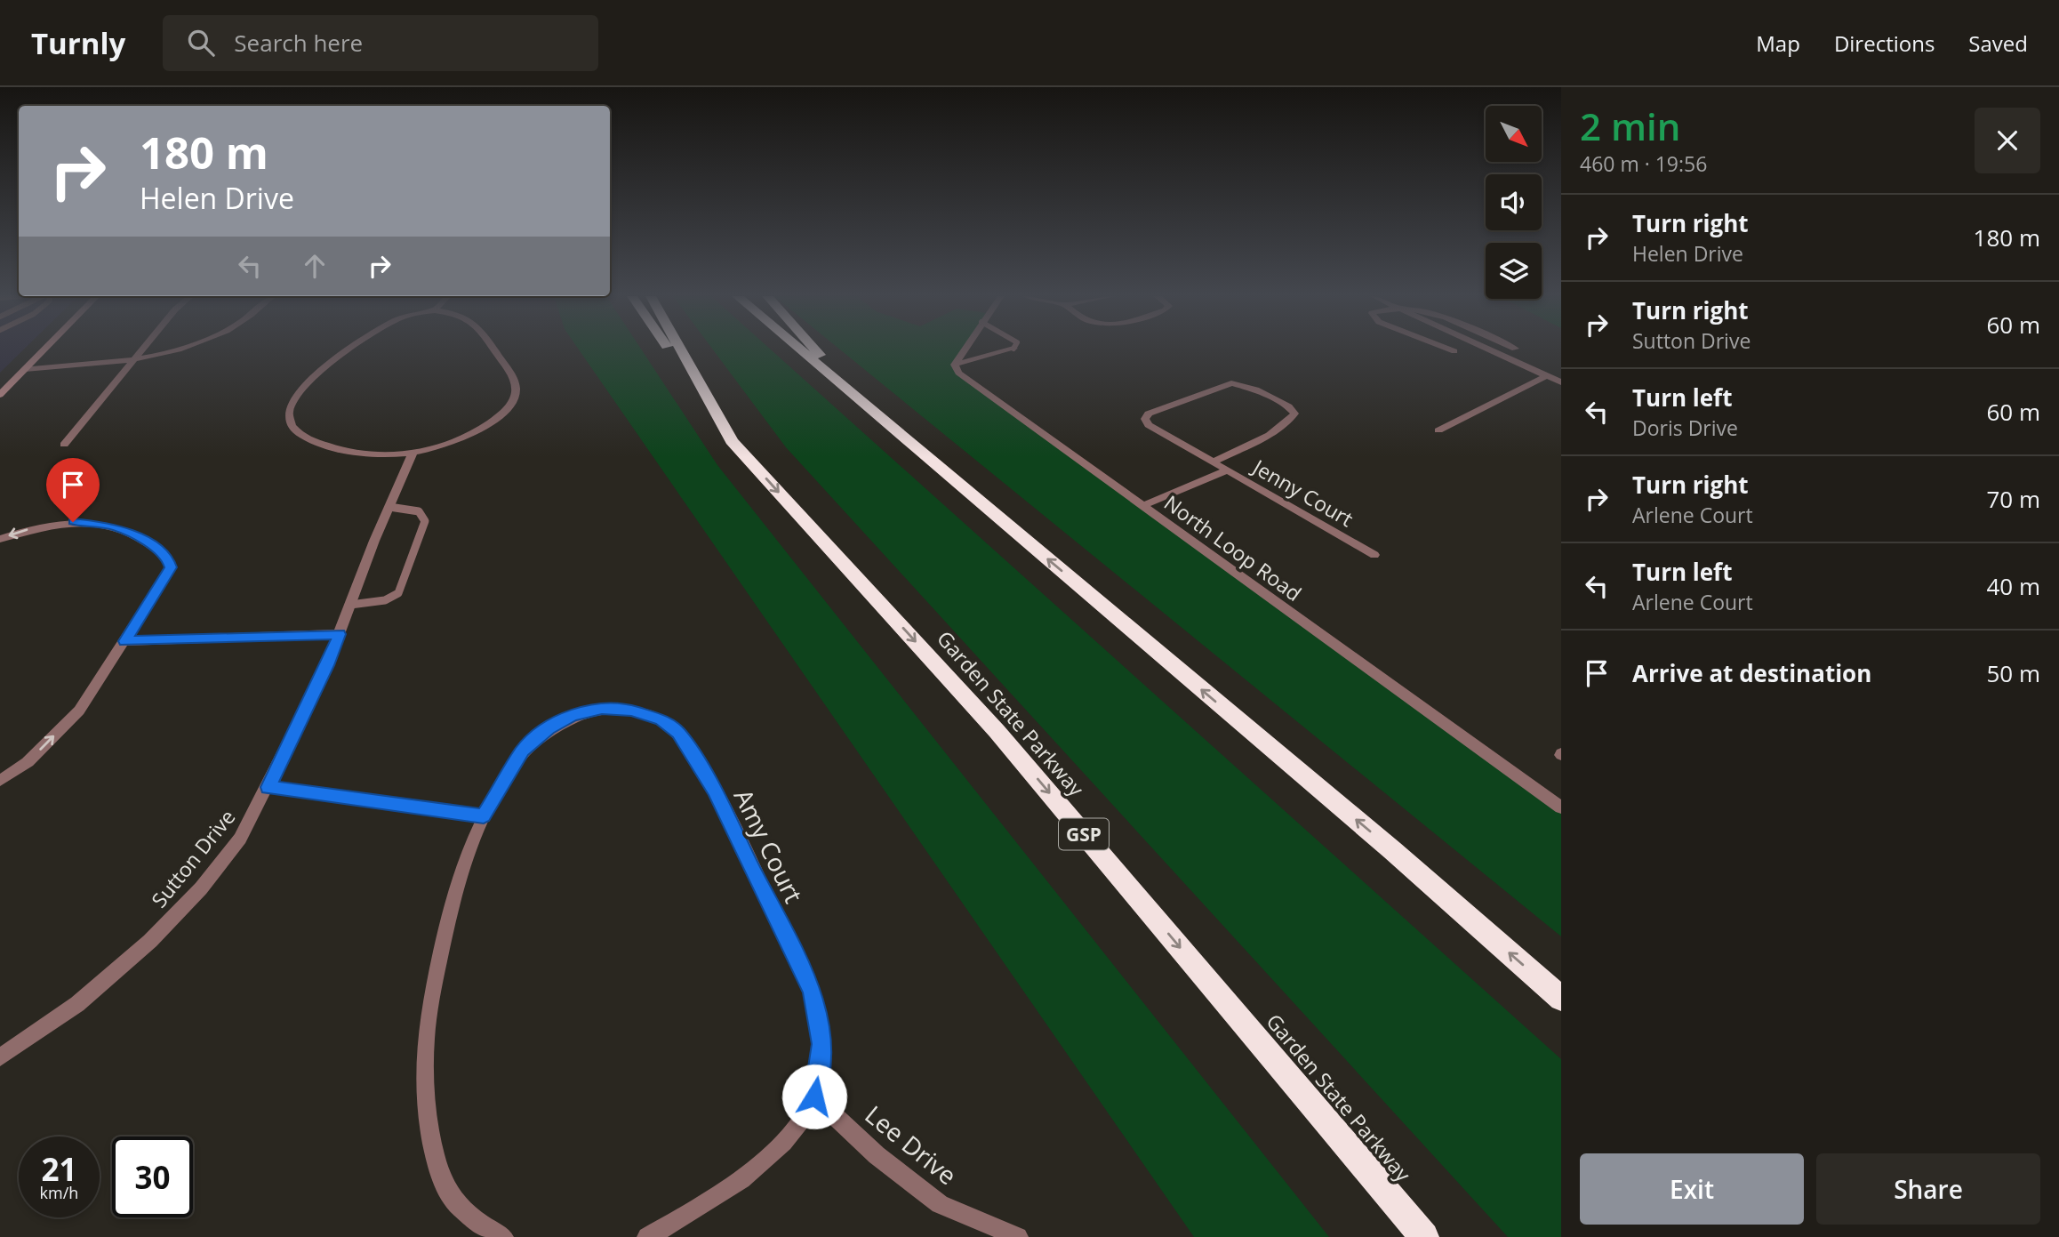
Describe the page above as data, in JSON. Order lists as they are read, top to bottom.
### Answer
{
  "streets": {
    "highway": ["Garden State Parkway", "GSP"],
    "street": [
      "Jenny Court",
      "North Loop Road",
      "Amy Court",
      "Sutton Drive",
      "Lee Drive"
    ]
  },
  "crossings": [
    ["Jenny Court", "North Loop Road"],
    ["Amy Court", "Lee Drive"]
  ],
  "north": "bottom right",
  "page": {
    "header": "Turnly",
    "search": "Search here",
    "nav": ["Map", "Directions", "Saved"],
    "heading": ["2 min", "460 m · 19:56"],
    "turn": ["180 m", "Helen Drive"],
    "list": [
      {
        "name": "Turn right",
        "note": "Helen Drive",
        "value": "180 m"
      },
      {
        "name": "Turn right",
        "note": "Sutton Drive",
        "value": "60 m"
      },
      {
        "name": "Turn left",
        "note": "Doris Drive",
        "value": "60 m"
      },
      {
        "name": "Turn right",
        "note": "Arlene Court",
        "value": "70 m"
      },
      {
        "name": "Turn left",
        "note": "Arlene Court",
        "value": "40 m"
      },
      {
        "name": "Arrive at destination",
        "value": "50 m"
      }
    ],
    "speed": "21 km/h",
    "limit": "30",
    "buttons": ["Exit", "Share"]
  }
}
